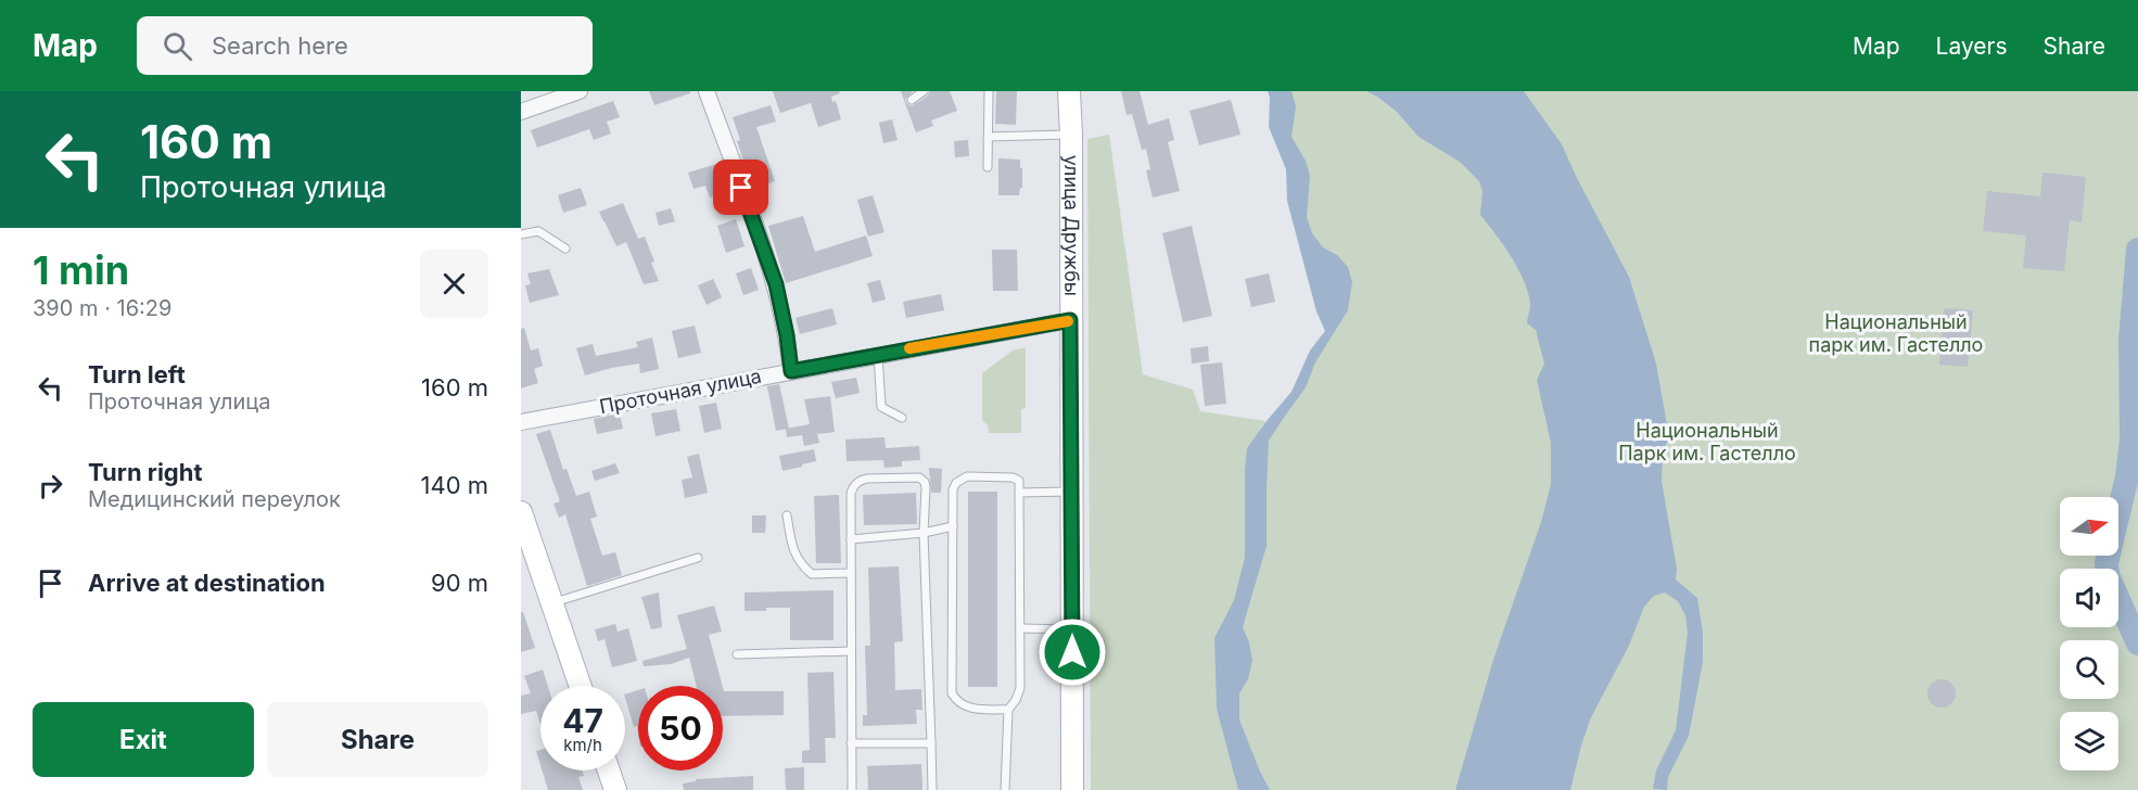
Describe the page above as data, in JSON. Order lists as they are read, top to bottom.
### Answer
{
  "streets": {
    "main road": ["улица Дружбы"],
    "street": ["Проточная улица"]
  },
  "crossings": [
    ["улица Дружбы", "Проточная улица"]
  ],
  "parks": ["Национальный парк им. Гастелло", "Национальный Парк им. Гастелло"],
  "north": "right",
  "page": {
    "header": "Map",
    "search": "Search here",
    "nav": ["Map", "Layers", "Share"],
    "turn": ["160 m", "Проточная улица"],
    "heading": ["1 min", "390 m · 16:29"],
    "list": [
      {
        "name": "Turn left",
        "note": "Проточная улица",
        "value": "160 m"
      },
      {
        "name": "Turn right",
        "note": "Медицинский переулок",
        "value": "140 m"
      },
      {
        "name": "Arrive at destination",
        "value": "90 m"
      }
    ],
    "speed": "47 km/h",
    "limit": "50",
    "buttons": ["Exit", "Share"]
  }
}
